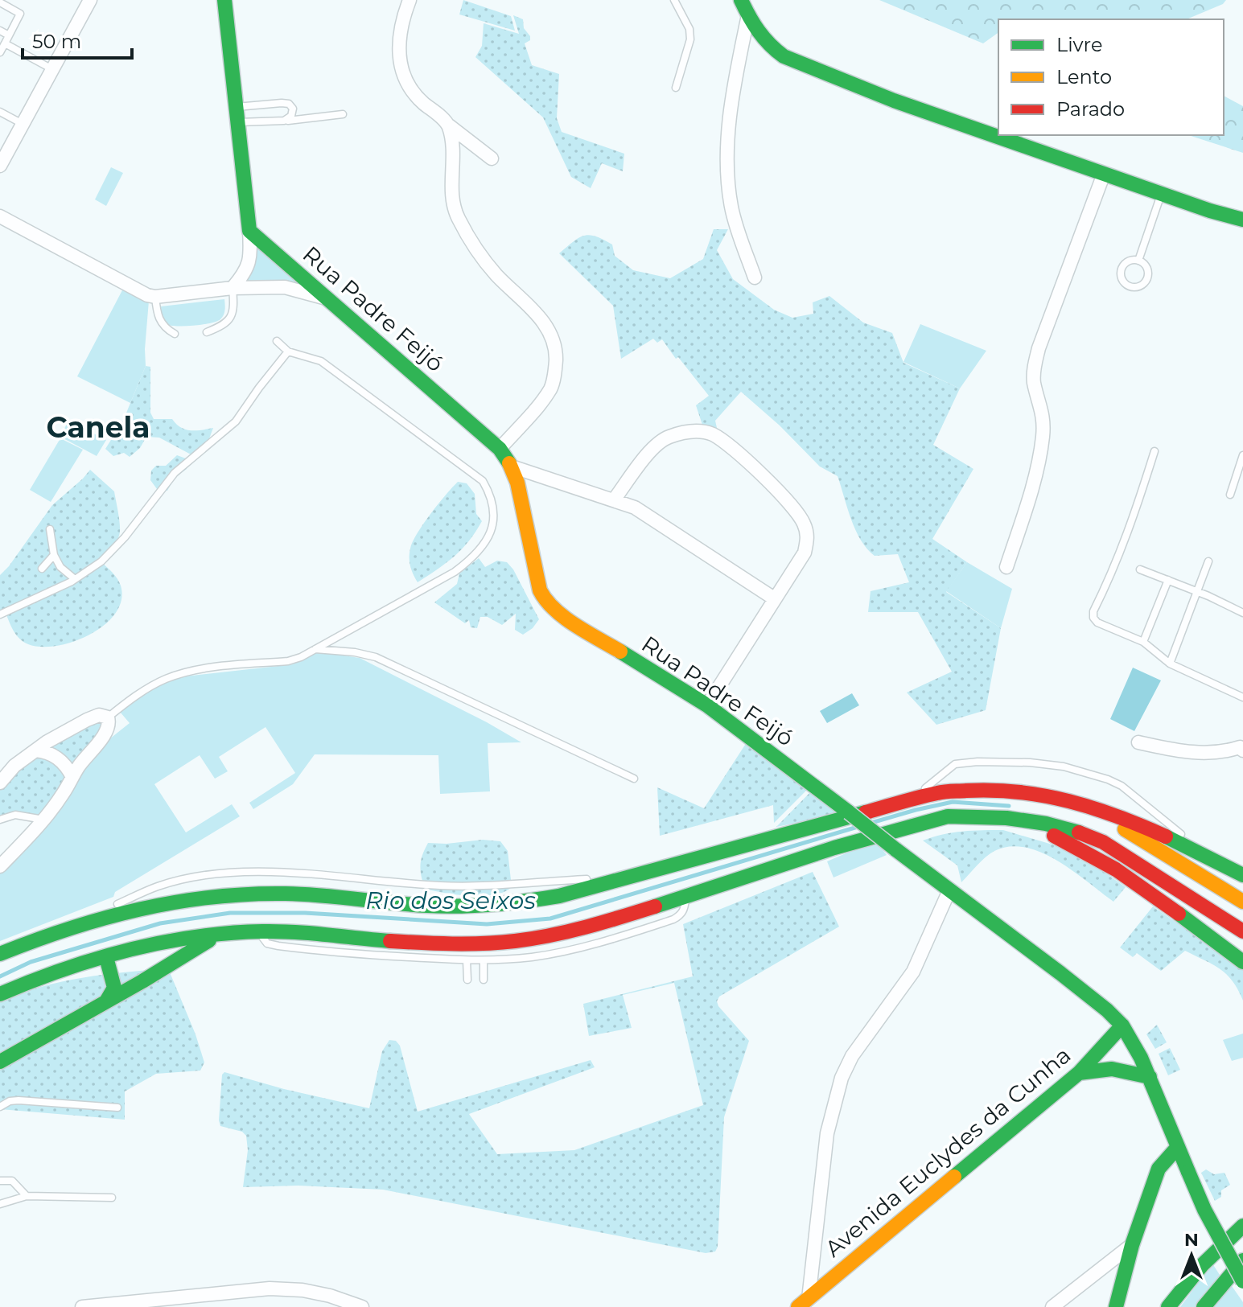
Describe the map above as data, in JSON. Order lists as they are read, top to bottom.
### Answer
{
  "streets": {
    "main road": ["Rua Padre Feijó", "Avenida Euclydes da Cunha"]
  },
  "crossings": [
    ["Rua Padre Feijó", "Avenida Euclydes da Cunha"]
  ],
  "districts": ["Canela"],
  "water": ["Rio dos Seixos"],
  "legend": ["Livre", "Lento", "Parado"],
  "scale_bar": "50 m",
  "north": "top"
}
